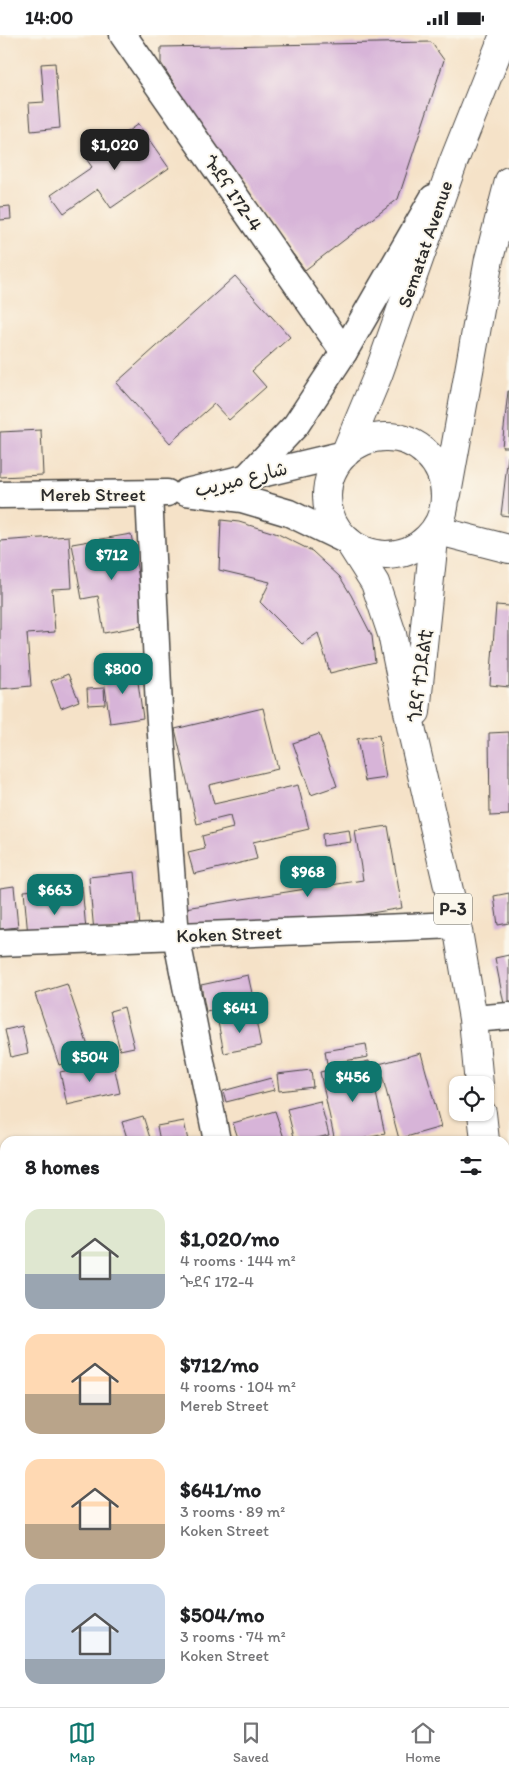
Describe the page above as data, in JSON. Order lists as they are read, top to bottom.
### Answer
{
  "streets": {
    "main road": ["Sematat Avenue", "ጎደና ተጋደልቲ", "P-3"],
    "street": [
      "ጐደና 172-4",
      "شارع ميريب",
      "Mereb Street",
      "Koken Street"
    ]
  },
  "crossings": [
    ["Sematat Avenue", "شارع ميريب"],
    ["Sematat Avenue", "ጎደና ተጋደልቲ"],
    ["شارع ميريب", "Mereb Street"],
    ["شارع ميريب", "ጎደና ተጋደልቲ"],
    ["ጎደና ተጋደልቲ", "P-3"],
    ["P-3", "Koken Street"]
  ],
  "page": {
    "status": "14:00",
    "price": [
      "$1,020",
      "$712",
      "$800",
      "$968",
      "$663",
      "$641",
      "$504",
      "$456"
    ],
    "heading": "8 homes",
    "list": [
      {
        "name": "$1,020/mo",
        "note": "4 rooms · 144 m² · ጐደና 172-4"
      },
      {
        "name": "$712/mo",
        "note": "4 rooms · 104 m² · Mereb Street"
      },
      {
        "name": "$641/mo",
        "note": "3 rooms · 89 m² · Koken Street"
      },
      {
        "name": "$504/mo",
        "note": "3 rooms · 74 m² · Koken Street"
      }
    ],
    "tabs": ["Map", "Saved", "Home"]
  }
}
